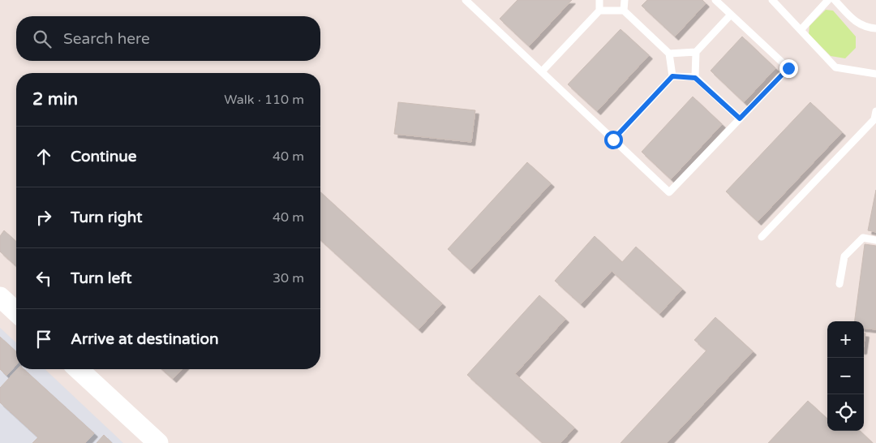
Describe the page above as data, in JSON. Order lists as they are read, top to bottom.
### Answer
{
  "page": {
    "search": "Search here",
    "heading": ["2 min", "Walk · 110 m"],
    "list": [
      ["Continue", "40 m"],
      ["Turn right", "40 m"],
      ["Turn left", "30 m"],
      "Arrive at destination"
    ],
    "map_buttons": ["+", "−"]
  }
}
